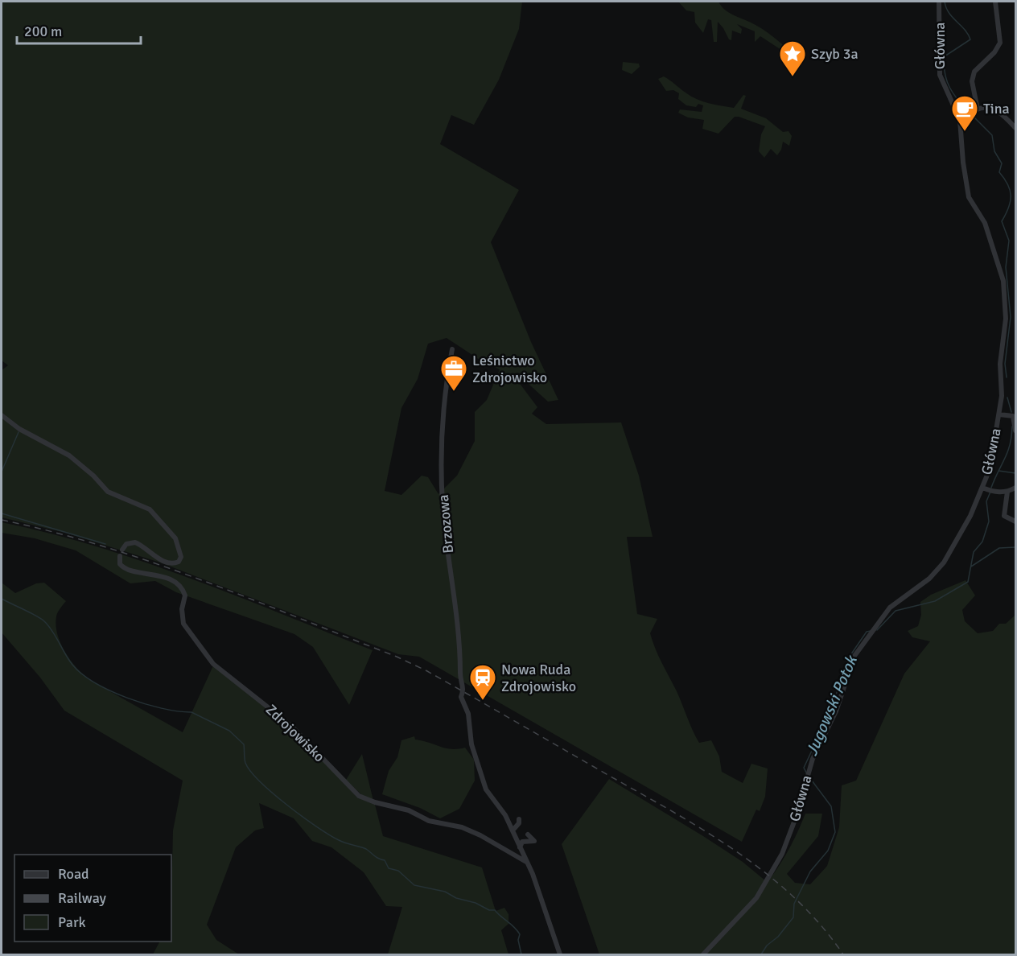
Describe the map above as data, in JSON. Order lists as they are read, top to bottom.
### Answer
{
  "streets": {
    "street": ["Główna", "Brzozowa", "Zdrojowisko"]
  },
  "water": ["Jugowski Potok"],
  "places": {
    "place": ["Szyb 3a"],
    "cafe": ["Tina"],
    "office": ["Leśnictwo Zdrojowisko"],
    "station": ["Nowa Ruda Zdrojowisko"]
  },
  "legend": ["Road", "Railway", "Park"],
  "scale_bar": "200 m"
}
